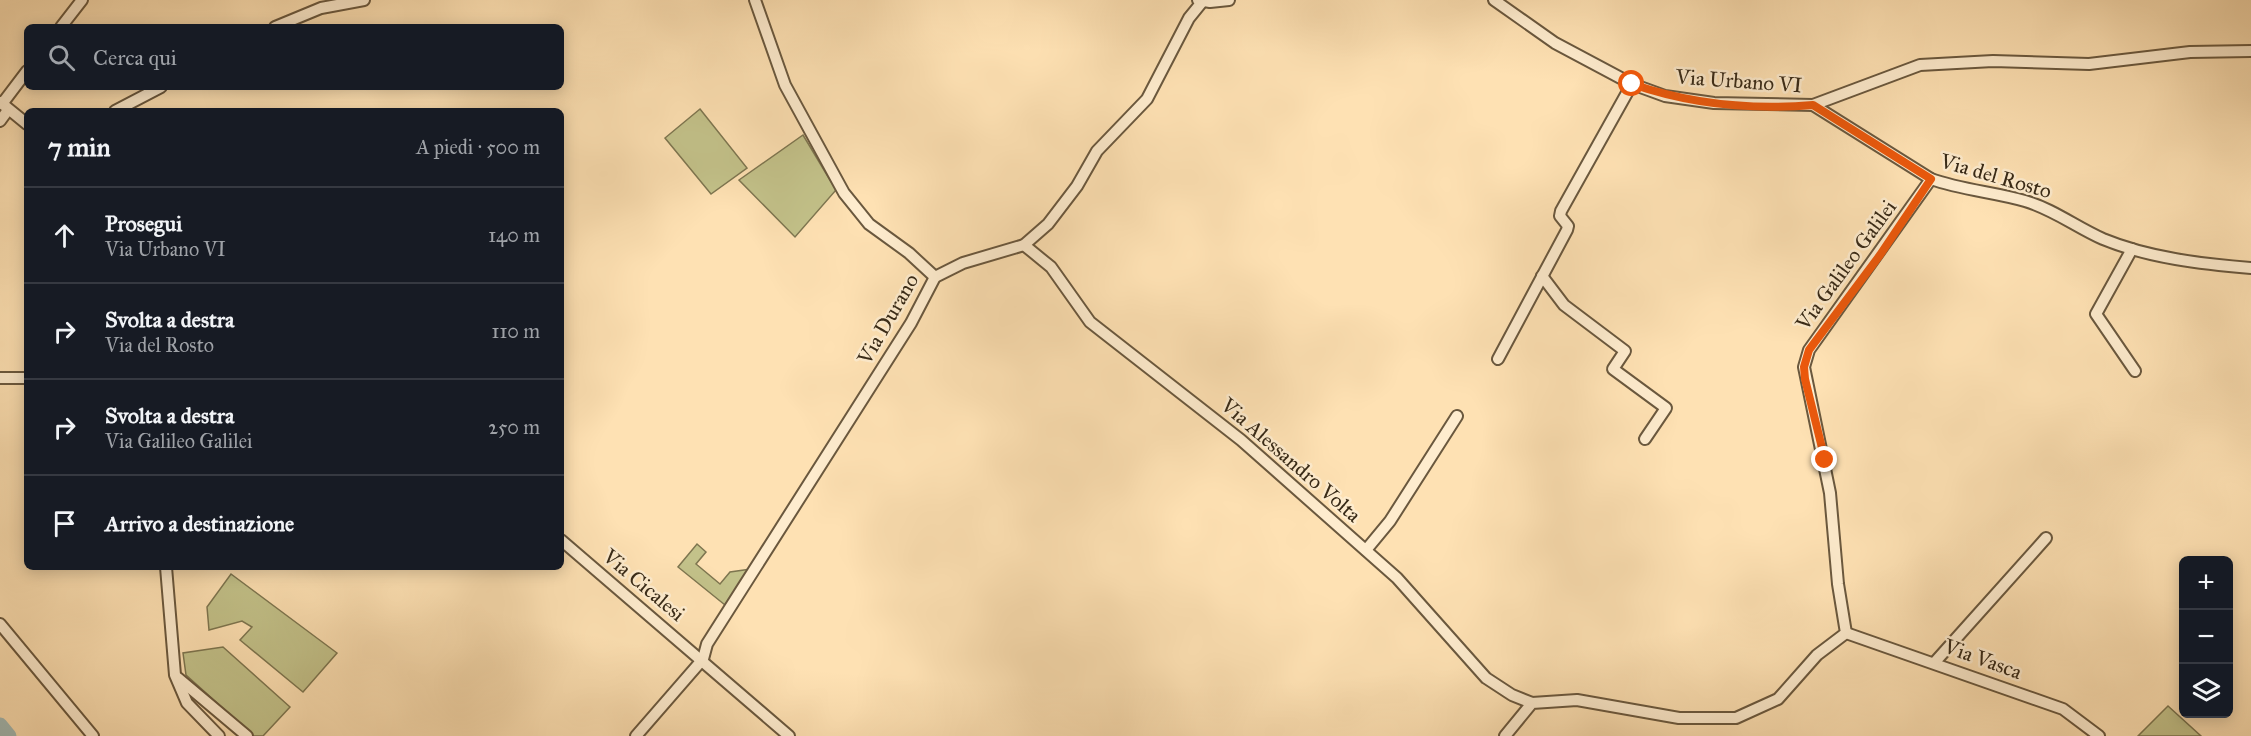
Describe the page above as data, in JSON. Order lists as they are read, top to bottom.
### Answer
{
  "streets": {
    "street": [
      "Via Urbano VI",
      "Via del Rosto",
      "Via Galileo Galilei",
      "Via Durano",
      "Via Alessandro Volta",
      "Via Cicalesi",
      "Via Vasca"
    ]
  },
  "crossings": [
    ["Via Urbano VI", "Via del Rosto"],
    ["Via del Rosto", "Via Galileo Galilei"],
    ["Via Galileo Galilei", "Via Vasca"],
    ["Via Durano", "Via Alessandro Volta"],
    ["Via Durano", "Via Cicalesi"]
  ],
  "page": {
    "search": "Cerca qui",
    "heading": ["7 min", "A piedi · 500 m"],
    "list": [
      ["Prosegui", "Via Urbano VI", "140 m"],
      ["Svolta a destra", "Via del Rosto", "110 m"],
      ["Svolta a destra", "Via Galileo Galilei", "250 m"],
      "Arrivo a destinazione"
    ],
    "map_buttons": ["+", "−"]
  }
}
